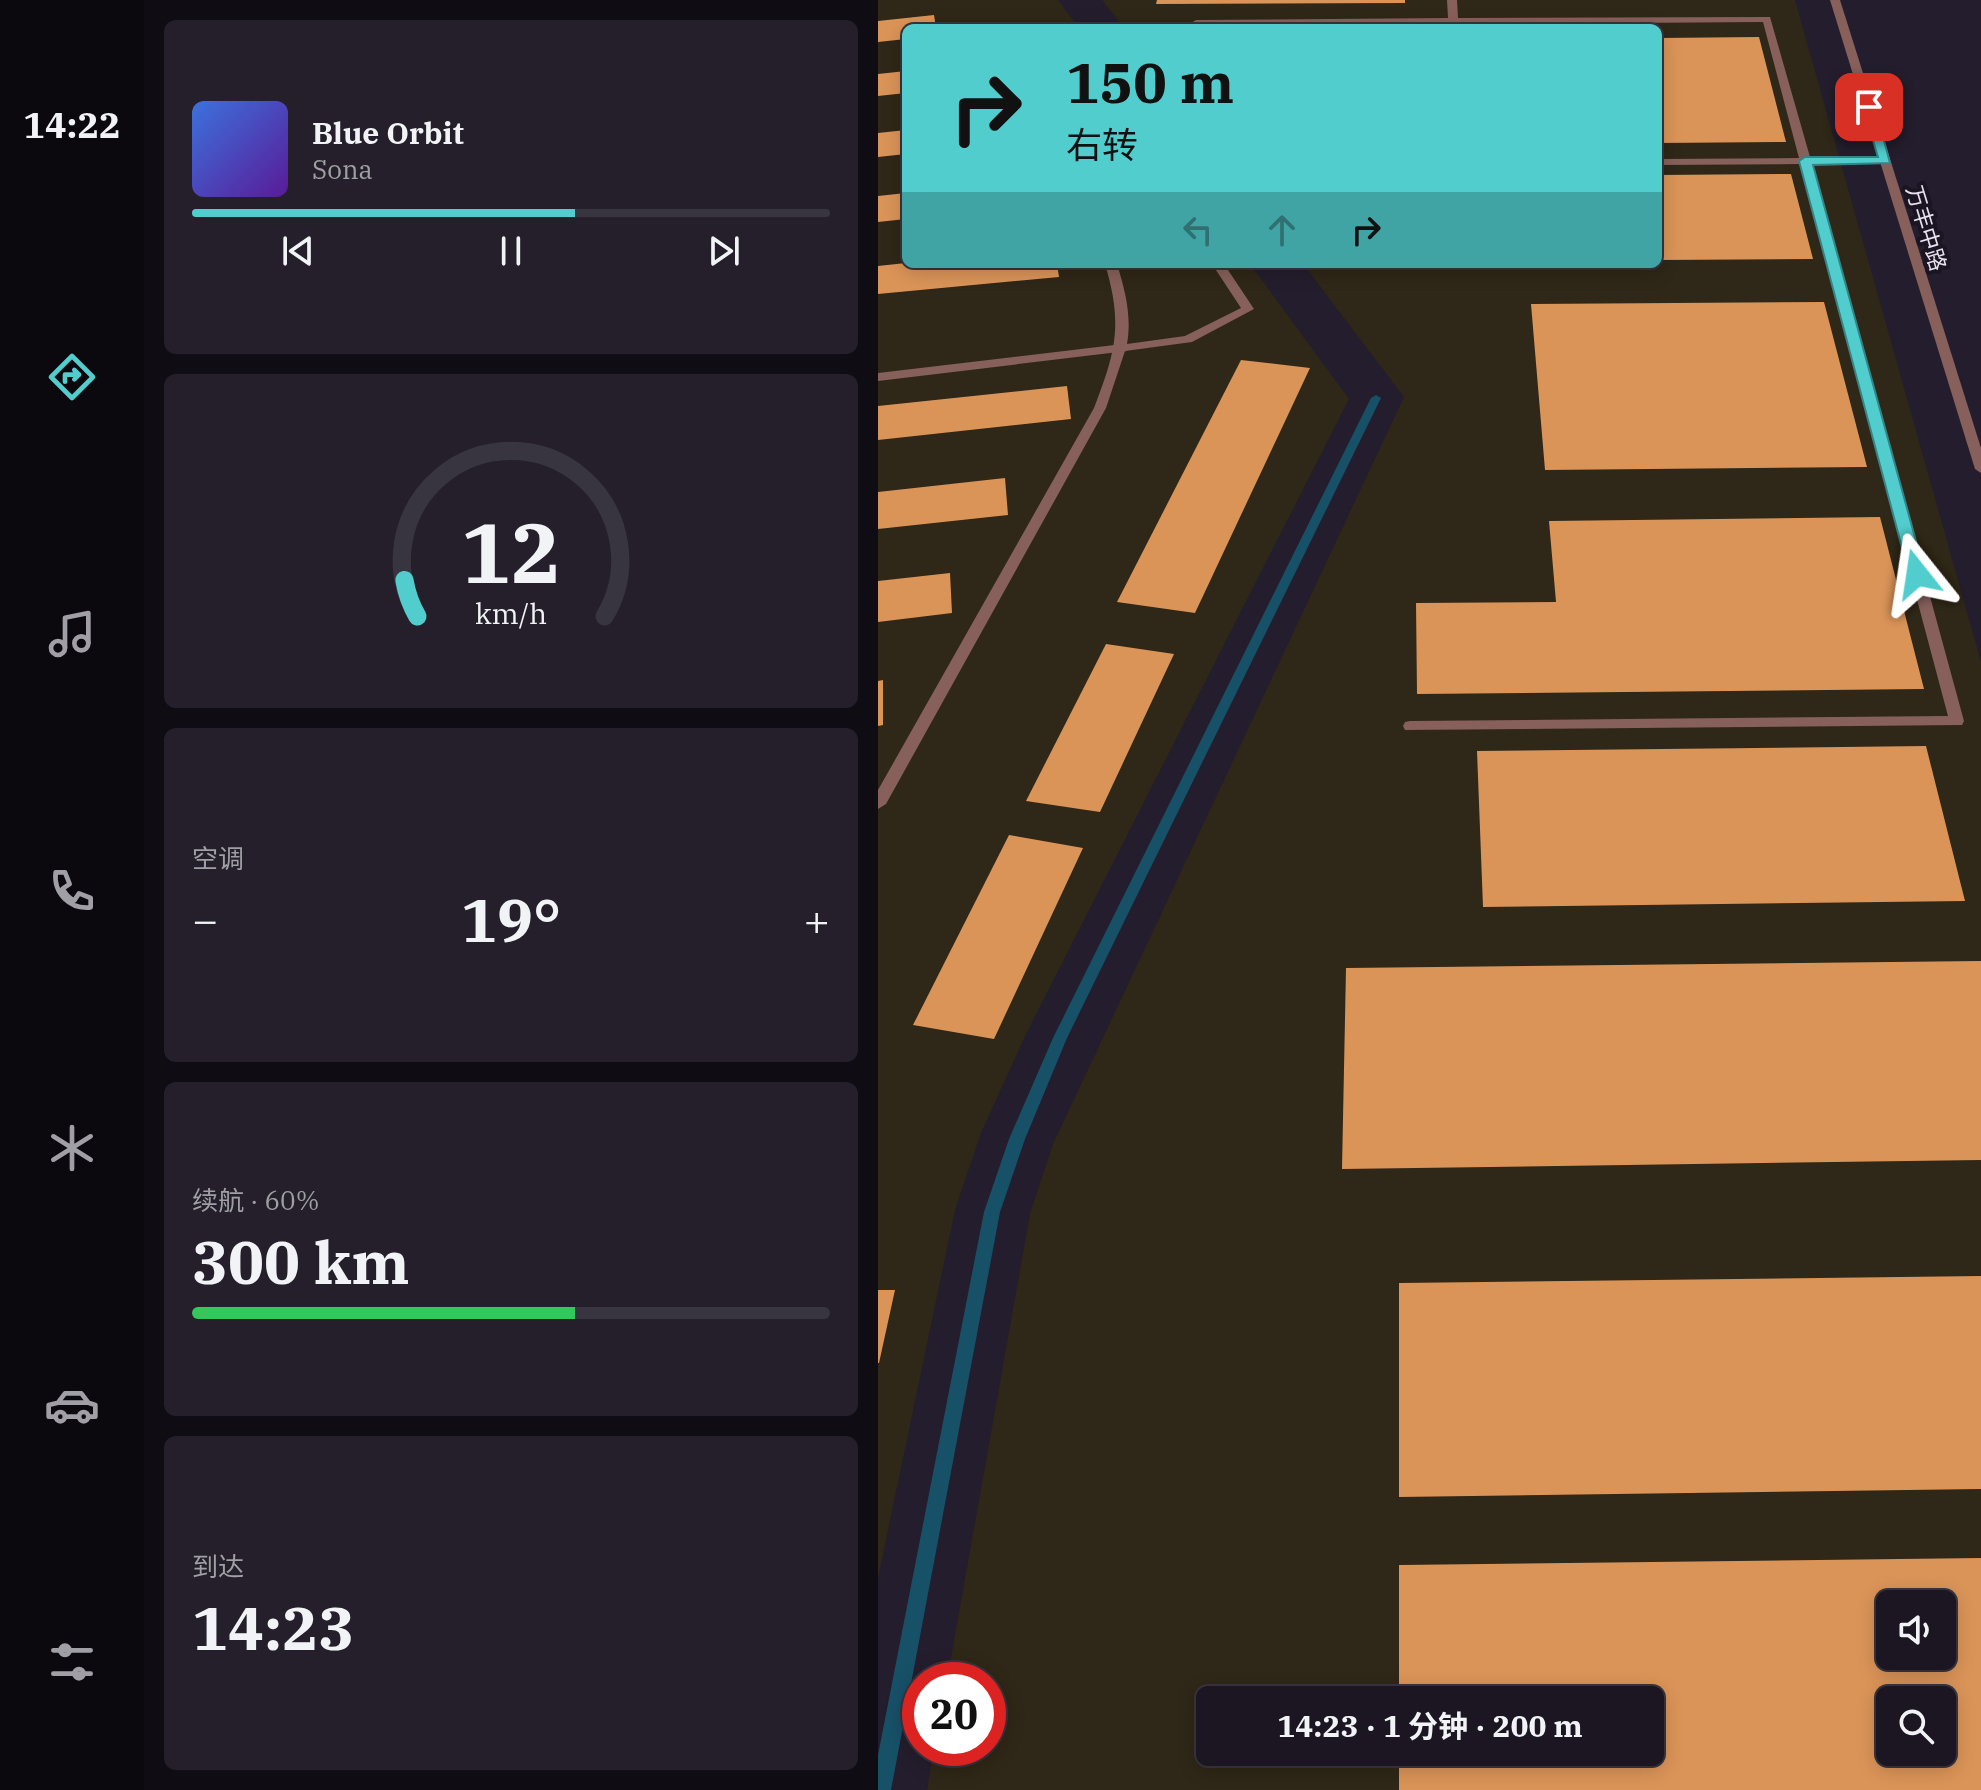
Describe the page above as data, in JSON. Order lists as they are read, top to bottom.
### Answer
{
  "streets": {
    "street": ["万丰中路"]
  },
  "page": {
    "tabs": "14:22",
    "turn": ["150 m", "右转"],
    "song": ["Blue Orbit", "Sona"],
    "tile": [
      "空调",
      ["续航 · 60%", "300 km"],
      ["到达", "14:23"]
    ],
    "heat": ["−", "19°", "+"],
    "limit": "20",
    "trip": "14:23 · 1 分钟 · 200 m",
    "gauge": ["12", "km/h"]
  }
}
